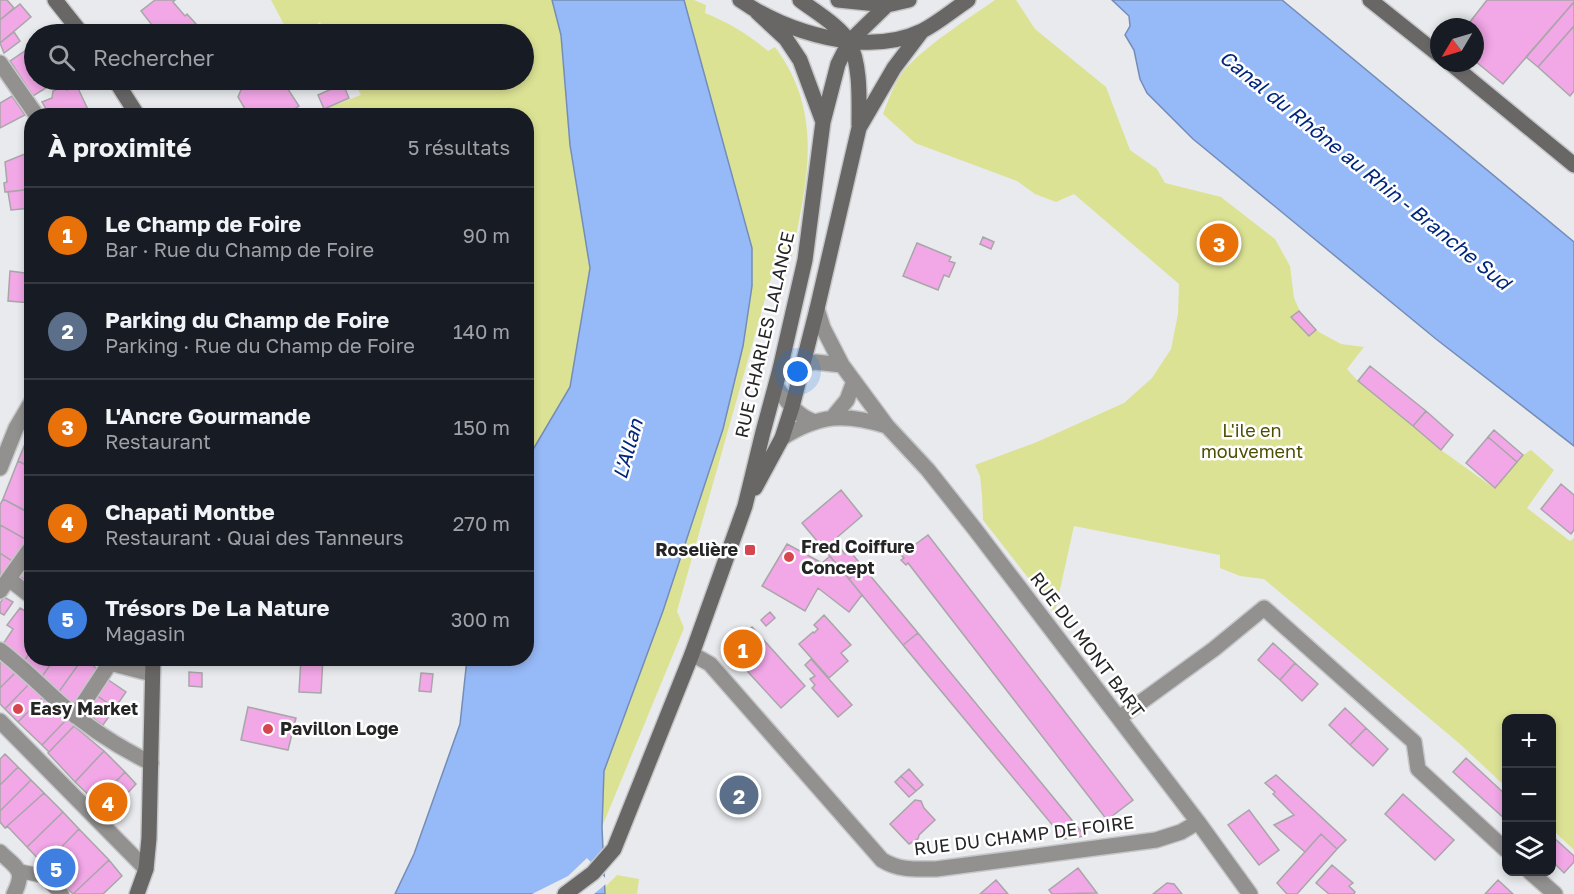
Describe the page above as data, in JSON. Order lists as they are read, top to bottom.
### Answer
{
  "streets": {
    "main road": ["RUE CHARLES LALANCE"],
    "street": ["RUE DU MONT BART", "RUE DU CHAMP DE FOIRE"]
  },
  "crossings": [
    ["RUE CHARLES LALANCE", "RUE DU MONT BART"],
    ["RUE CHARLES LALANCE", "RUE DU CHAMP DE FOIRE"],
    ["RUE DU MONT BART", "RUE DU CHAMP DE FOIRE"]
  ],
  "water": ["Canal du Rhône au Rhin - Branche Sud", "L'Allan"],
  "parks": ["L'ile en mouvement"],
  "places": {
    "transit": ["Roselière"],
    "other": ["Fred Coiffure Concept", "Easy Market", "Pavillon Loge"]
  },
  "north": "bottom left",
  "page": {
    "search": "Rechercher",
    "heading": ["À proximité", "5 résultats"],
    "list": [
      {
        "mark": "1",
        "name": "Le Champ de Foire",
        "note": "Bar · Rue du Champ de Foire",
        "value": "90 m"
      },
      {
        "mark": "2",
        "name": "Parking du Champ de Foire",
        "note": "Parking · Rue du Champ de Foire",
        "value": "140 m"
      },
      {
        "mark": "3",
        "name": "L'Ancre Gourmande",
        "note": "Restaurant",
        "value": "150 m"
      },
      {
        "mark": "4",
        "name": "Chapati Montbe",
        "note": "Restaurant · Quai des Tanneurs",
        "value": "270 m"
      },
      {
        "mark": "5",
        "name": "Trésors De La Nature",
        "note": "Magasin",
        "value": "300 m"
      }
    ],
    "pins": [
      "3",
      "1",
      "2",
      "4",
      "5"
    ],
    "map_buttons": ["+", "−"]
  }
}
